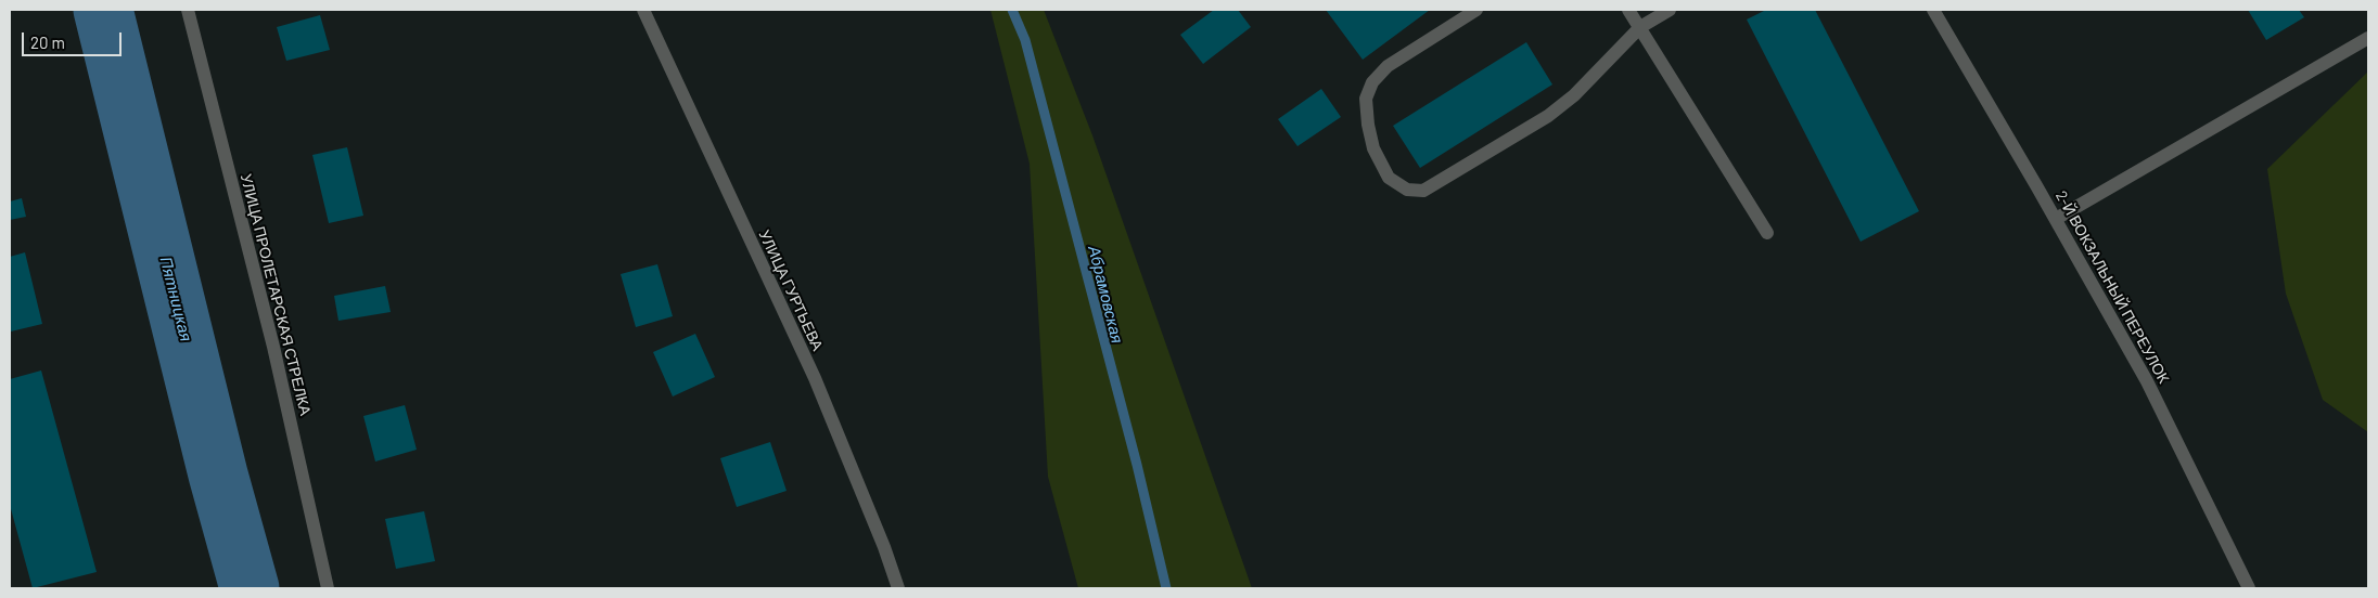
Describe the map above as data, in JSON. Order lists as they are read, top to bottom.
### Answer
{
  "streets": {
    "street": ["2-Й ВОКЗАЛЬНЫЙ ПЕРЕУЛОК", "УЛИЦА ГУРТЬЕВА", "УЛИЦА ПРОЛЕТАРСКАЯ СТРЕЛКА"]
  },
  "water": ["Абрамовская", "Пятницкая"],
  "scale_bar": "20 m"
}
